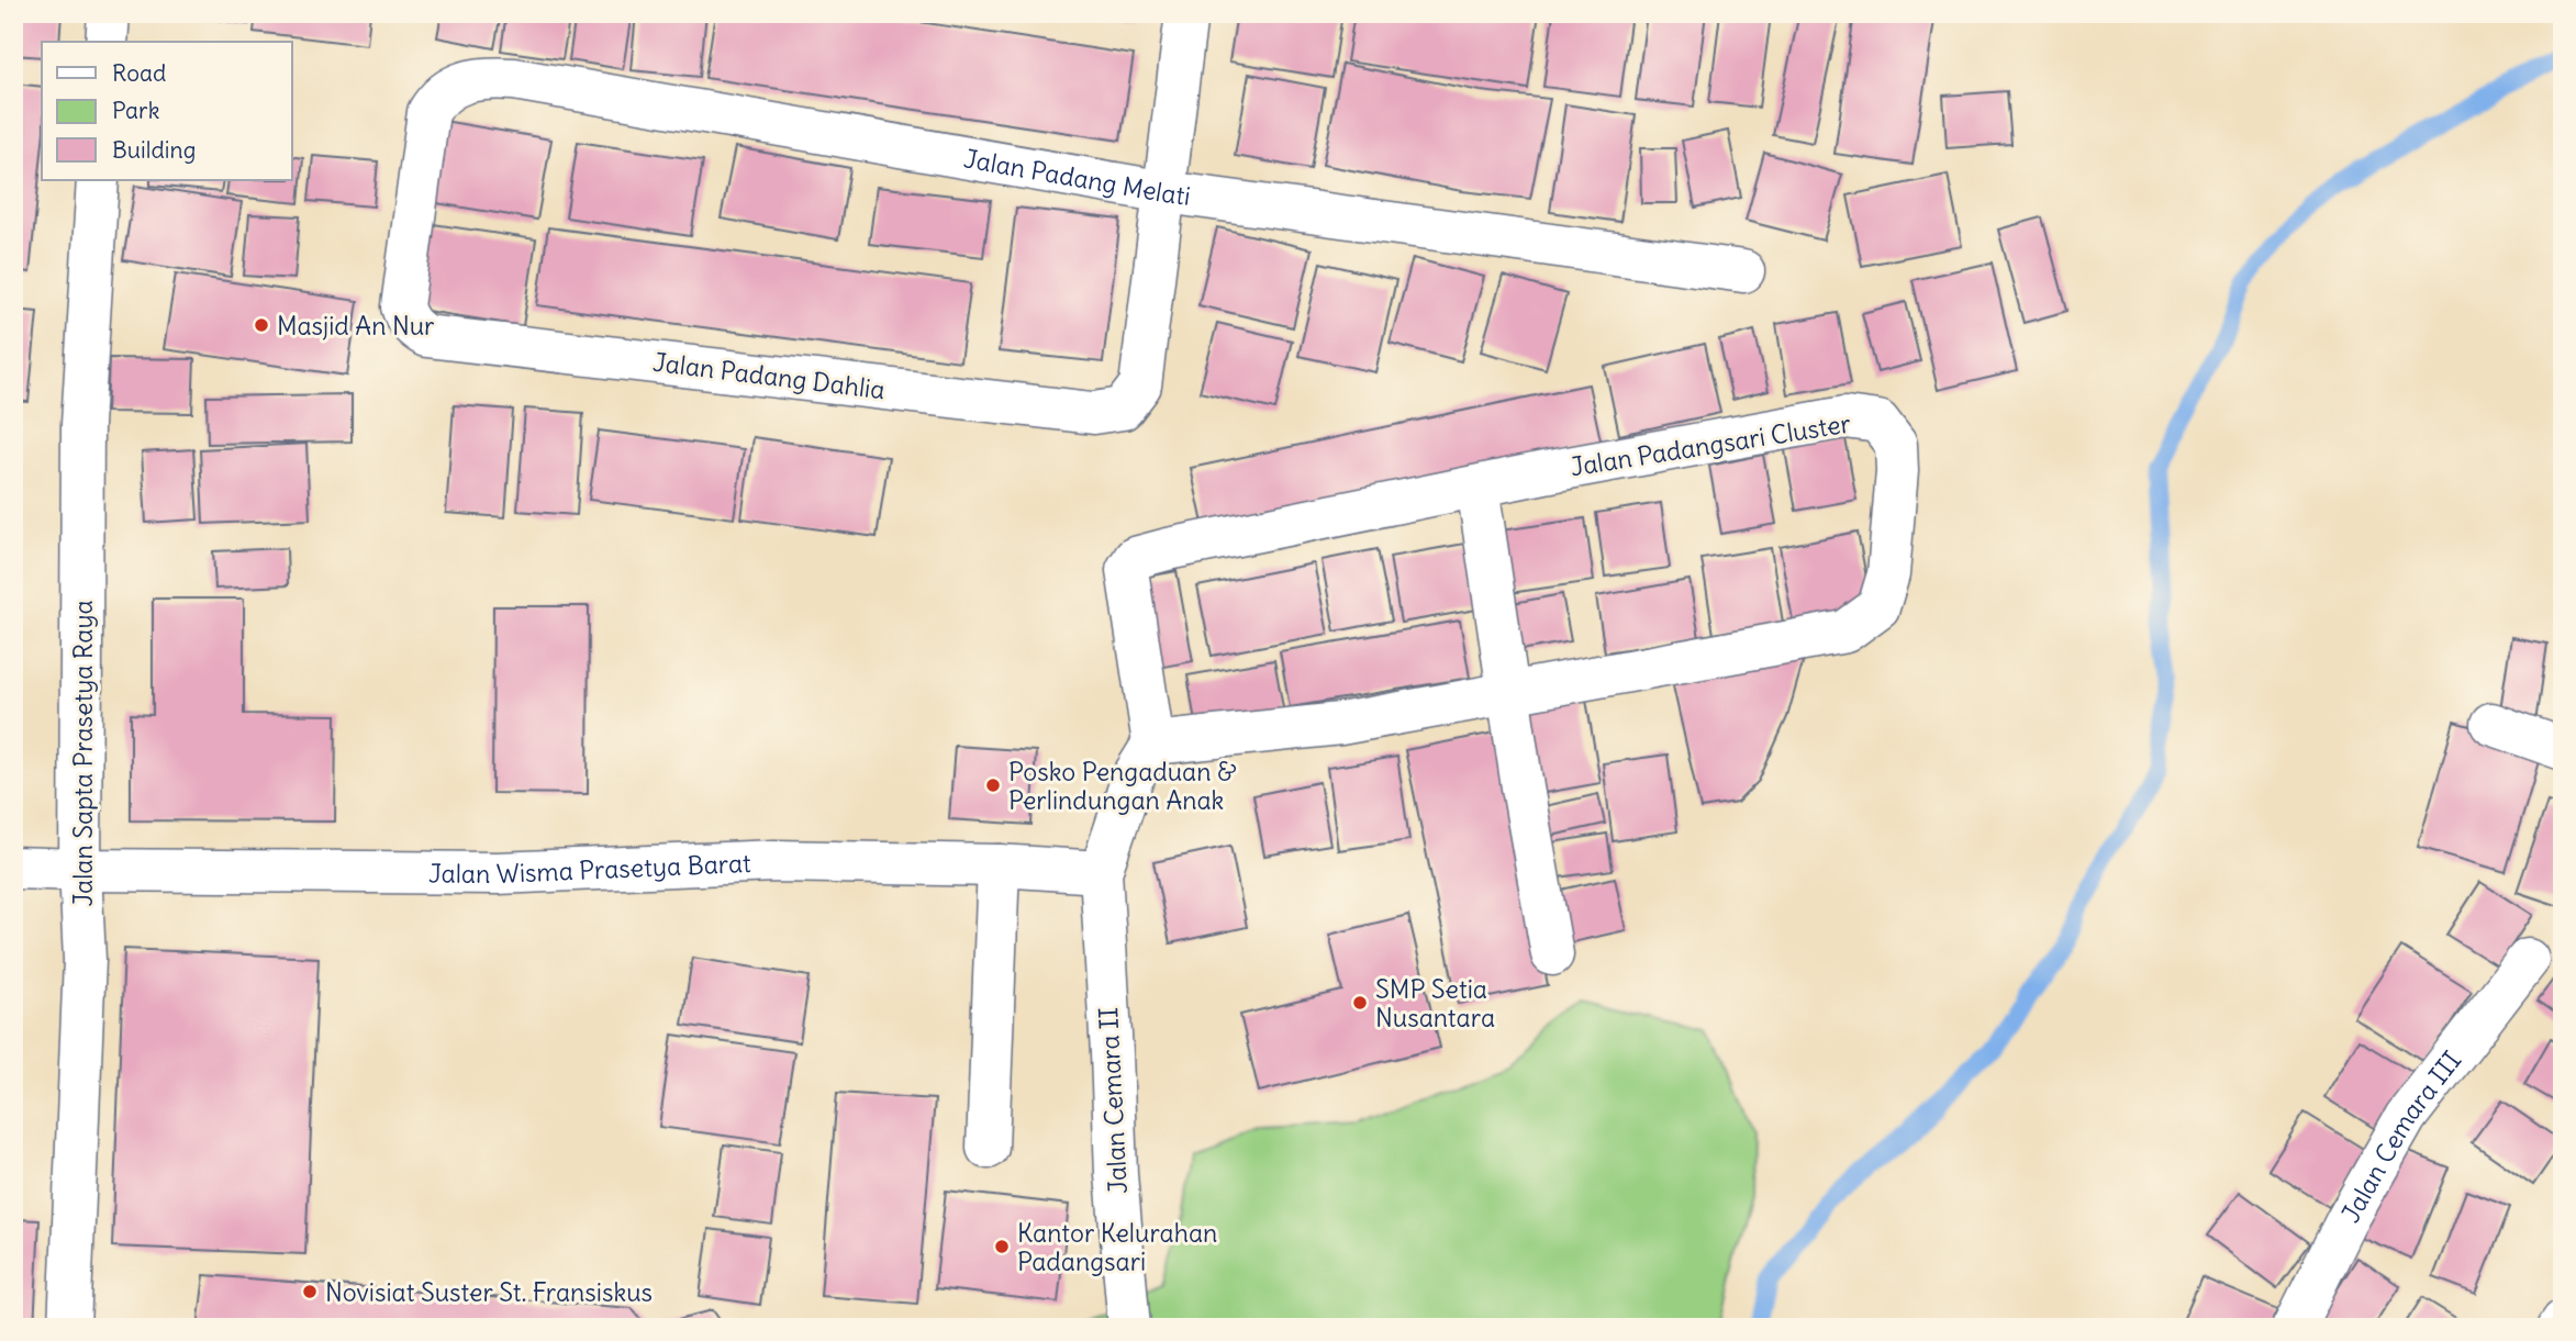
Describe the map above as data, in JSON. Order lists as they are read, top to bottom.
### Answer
{
  "streets": {
    "street": [
      "Jalan Padang Melati",
      "Jalan Padang Dahlia",
      "Jalan Padangsari Cluster",
      "Jalan Sapta Prasetya Raya",
      "Jalan Wisma Prasetya Barat",
      "Jalan Cemara II",
      "Jalan Cemara III"
    ]
  },
  "crossings": [
    ["Jalan Padang Melati", "Jalan Padang Dahlia"],
    ["Jalan Sapta Prasetya Raya", "Jalan Wisma Prasetya Barat"],
    ["Jalan Wisma Prasetya Barat", "Jalan Cemara II"]
  ],
  "places": [
    "Masjid An Nur",
    "Posko Pengaduan & Perlindungan Anak",
    "SMP Setia Nusantara",
    "Kantor Kelurahan Padangsari",
    "Novisiat Suster St. Fransiskus"
  ],
  "legend": ["Road", "Park", "Building"]
}
